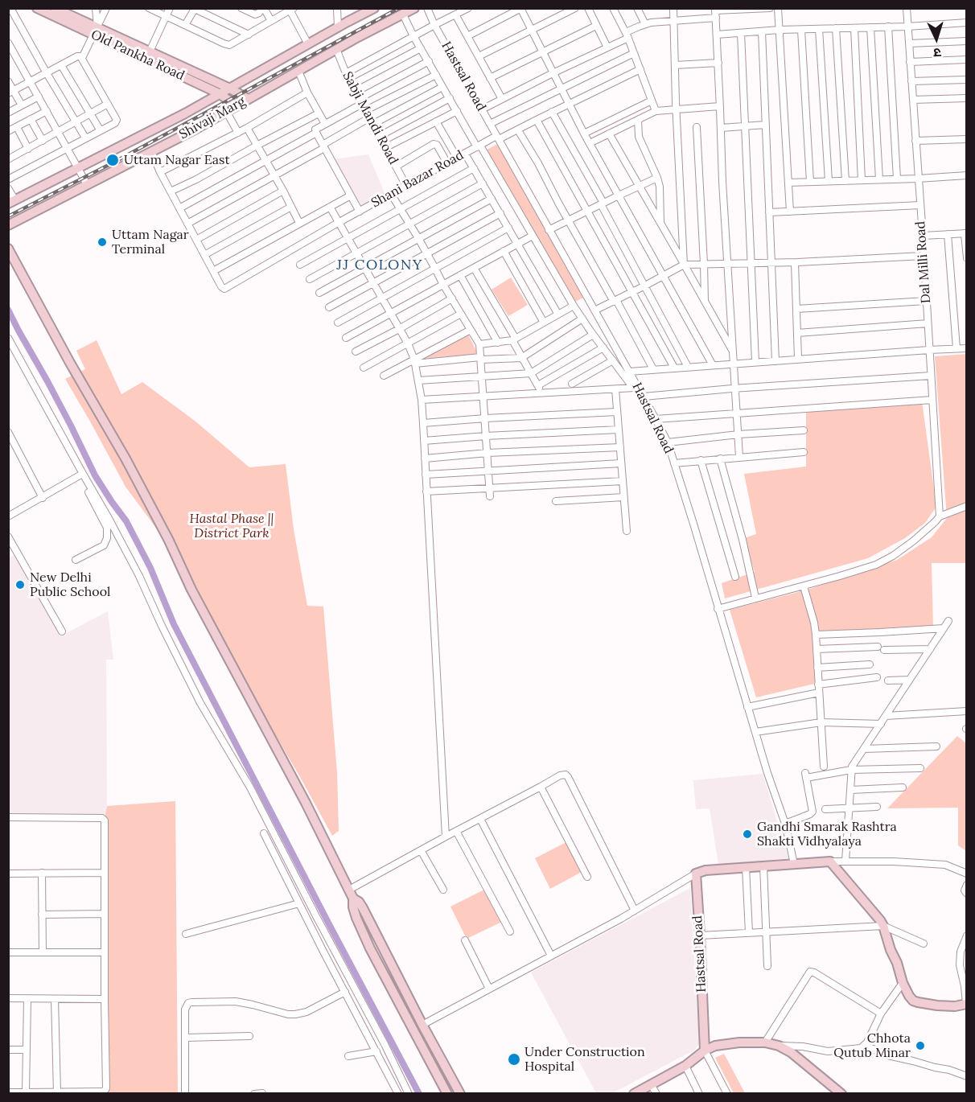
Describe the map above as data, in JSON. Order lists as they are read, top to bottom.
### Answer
{
  "streets": {
    "street": [
      "Old Pankha Road",
      "Hastsal Road",
      "Shivaji Marg",
      "Sabji Mandi Road",
      "Shani Bazar Road",
      "Dal Milli Road"
    ]
  },
  "crossings": [
    ["Old Pankha Road", "Shivaji Marg"],
    ["Hastsal Road", "Shani Bazar Road"],
    ["Shivaji Marg", "Sabji Mandi Road"],
    ["Sabji Mandi Road", "Shani Bazar Road"]
  ],
  "districts": ["JJ COLONY"],
  "parks": ["Hastal Phase || District Park"],
  "places": [
    "Uttam Nagar East",
    "Uttam Nagar Terminal",
    "New Delhi Public School",
    "Gandhi Smarak Rashtra Shakti Vidhyalaya",
    "Chhota Qutub Minar",
    "Under Construction Hospital"
  ],
  "north": "bottom"
}
